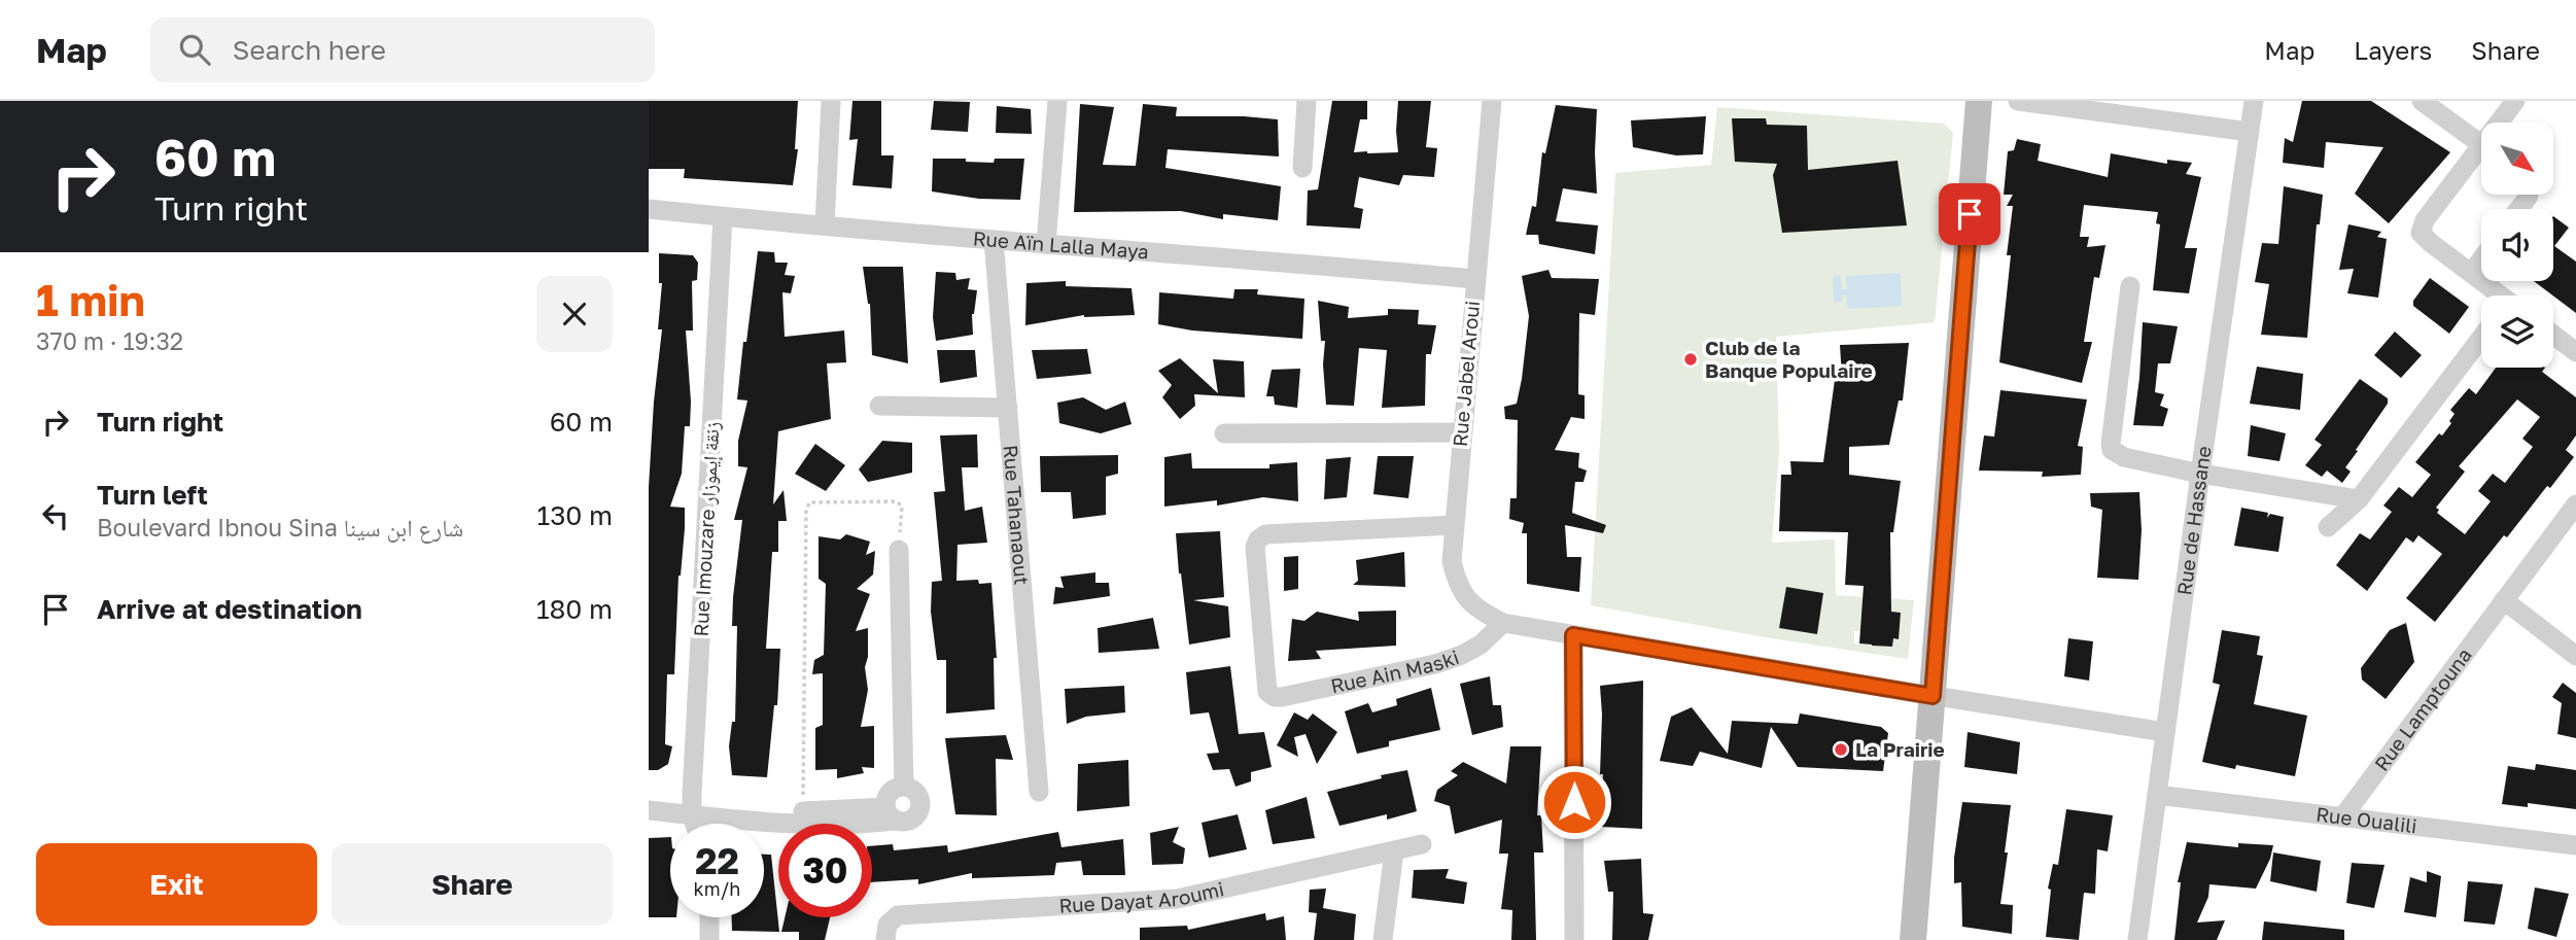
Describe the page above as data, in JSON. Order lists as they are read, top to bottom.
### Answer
{
  "streets": {
    "street": [
      "Rue Aïn Lalla Maya",
      "Rue Jabel Aroui",
      "Rue Tahanaout",
      "Rue de Hassane",
      "Rue Imouzare زنقة إيموزار",
      "Rue Ain Maski",
      "Rue Lamptouna",
      "Rue Oualili",
      "Rue Dayat Aroumi"
    ]
  },
  "crossings": [
    ["Rue Aïn Lalla Maya", "Rue Jabel Aroui"],
    ["Rue Aïn Lalla Maya", "Rue Tahanaout"],
    ["Rue Aïn Lalla Maya", "Rue Imouzare زنقة إيموزار"],
    ["Rue Jabel Aroui", "Rue Ain Maski"],
    ["Rue de Hassane", "Rue Oualili"],
    ["Rue Lamptouna", "Rue Oualili"]
  ],
  "places": ["Club de la Banque Populaire", "La Prairie"],
  "north": "bottom right",
  "page": {
    "header": "Map",
    "search": "Search here",
    "nav": ["Map", "Layers", "Share"],
    "turn": ["60 m", "Turn right"],
    "heading": ["1 min", "370 m · 19:32"],
    "list": [
      {
        "name": "Turn right",
        "value": "60 m"
      },
      {
        "name": "Turn left",
        "note": "Boulevard Ibnou Sina شارع ابن سينا",
        "value": "130 m"
      },
      {
        "name": "Arrive at destination",
        "value": "180 m"
      }
    ],
    "speed": "22 km/h",
    "limit": "30",
    "buttons": ["Exit", "Share"]
  }
}
